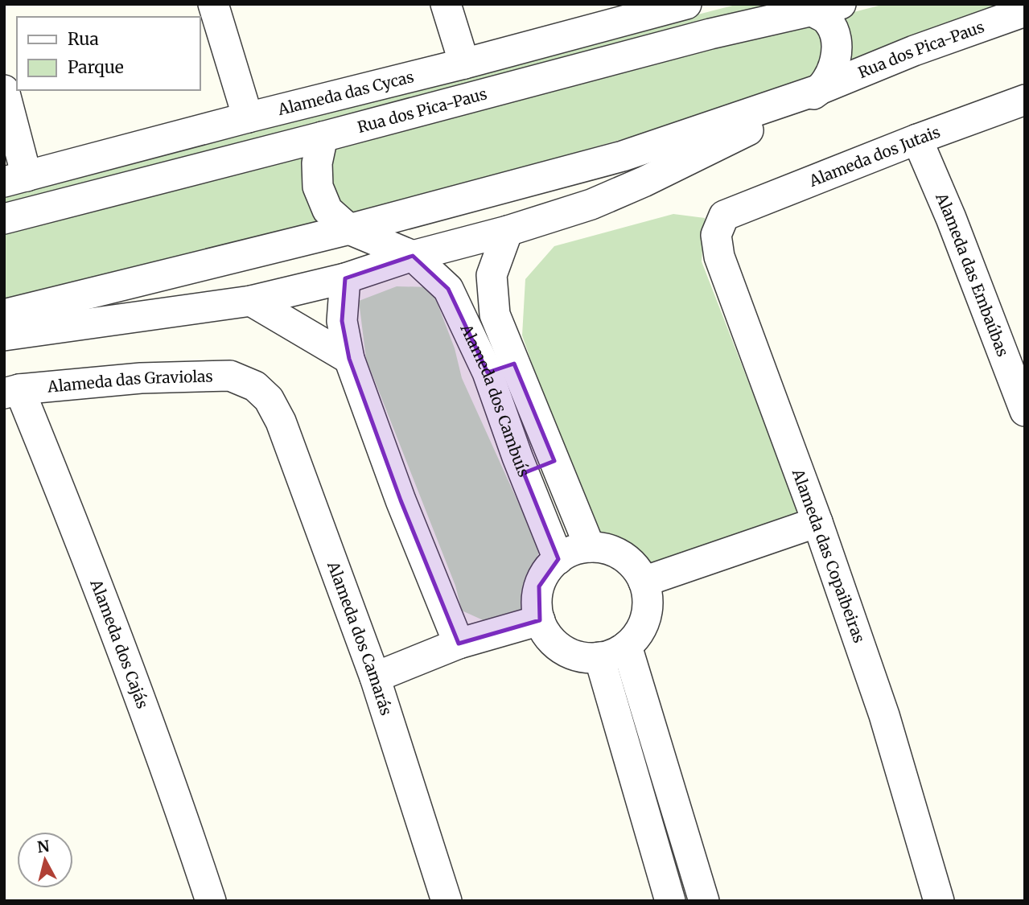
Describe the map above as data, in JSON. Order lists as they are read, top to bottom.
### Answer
{
  "streets": {
    "street": [
      "Rua dos Pica-Paus",
      "Alameda das Cycas",
      "Alameda dos Jutais",
      "Alameda das Embaúbas",
      "Alameda das Graviolas",
      "Alameda dos Cambuís",
      "Alameda das Copaibeiras",
      "Alameda dos Camarás",
      "Alameda dos Cajás"
    ]
  },
  "crossings": [
    ["Rua dos Pica-Paus", "Alameda dos Cambuís"],
    ["Alameda dos Jutais", "Alameda das Embaúbas"],
    ["Alameda dos Jutais", "Alameda das Copaibeiras"],
    ["Alameda das Graviolas", "Alameda dos Camarás"],
    ["Alameda das Graviolas", "Alameda dos Cajás"]
  ],
  "legend": ["Rua", "Parque"],
  "north": "top"
}
